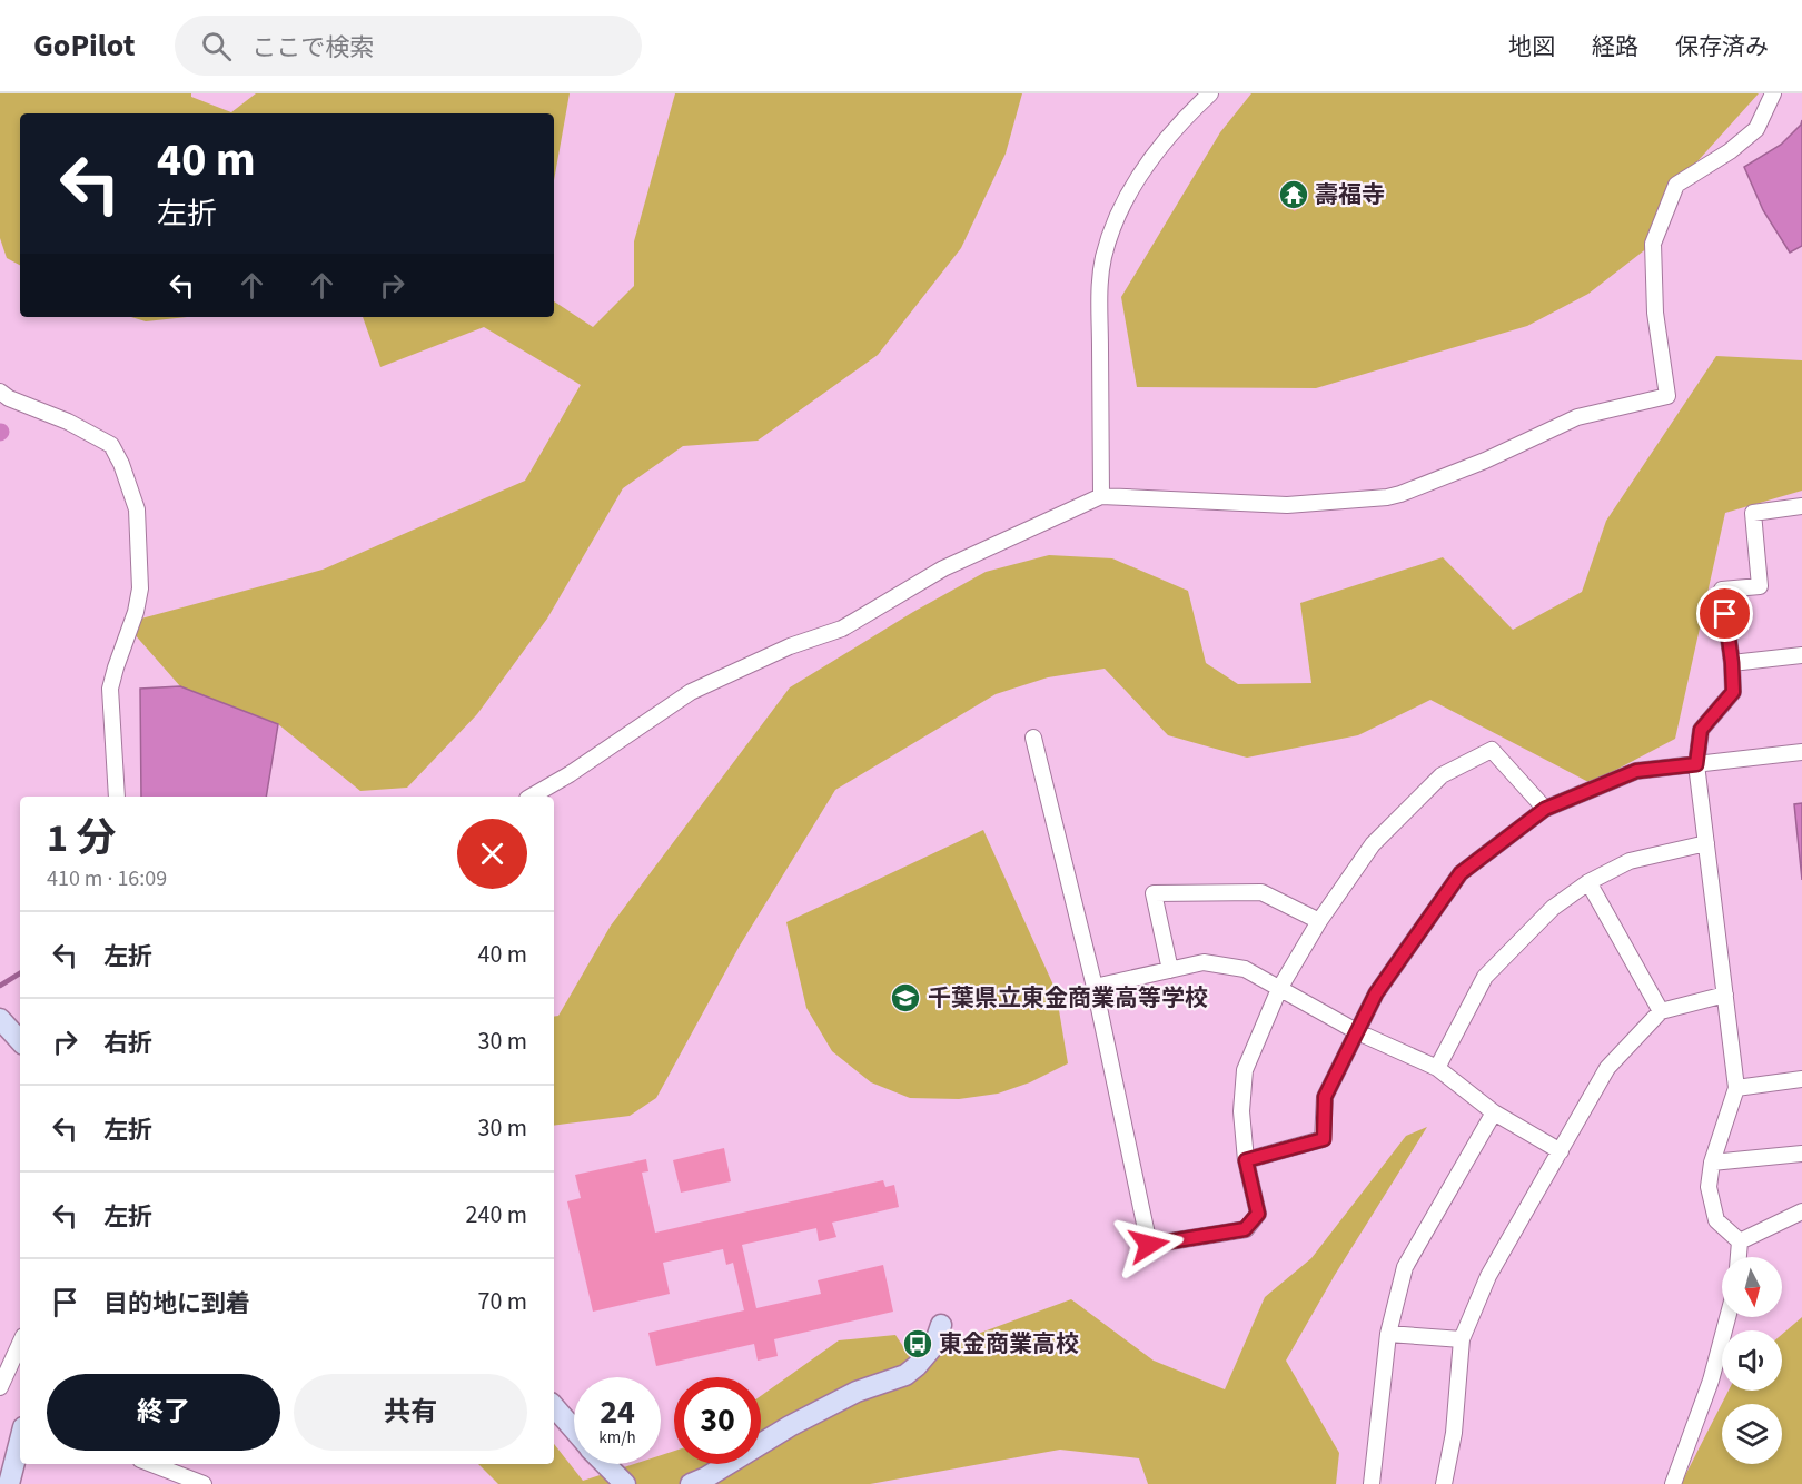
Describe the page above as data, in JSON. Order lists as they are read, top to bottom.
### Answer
{
  "places": {
    "temple": ["壽福寺"],
    "school or university": ["千葉県立東金商業高等学校"],
    "bus stop": ["東金商業高校"]
  },
  "north": "bottom",
  "page": {
    "header": "GoPilot",
    "search": "ここで検索",
    "nav": ["地図", "経路", "保存済み"],
    "turn": ["40 m", "左折"],
    "heading": ["1 分", "410 m · 16:09"],
    "list": [
      {
        "name": "左折",
        "value": "40 m"
      },
      {
        "name": "右折",
        "value": "30 m"
      },
      {
        "name": "左折",
        "value": "30 m"
      },
      {
        "name": "左折",
        "value": "240 m"
      },
      {
        "name": "目的地に到着",
        "value": "70 m"
      }
    ],
    "buttons": ["終了", "共有"],
    "speed": "24 km/h",
    "limit": "30"
  }
}
